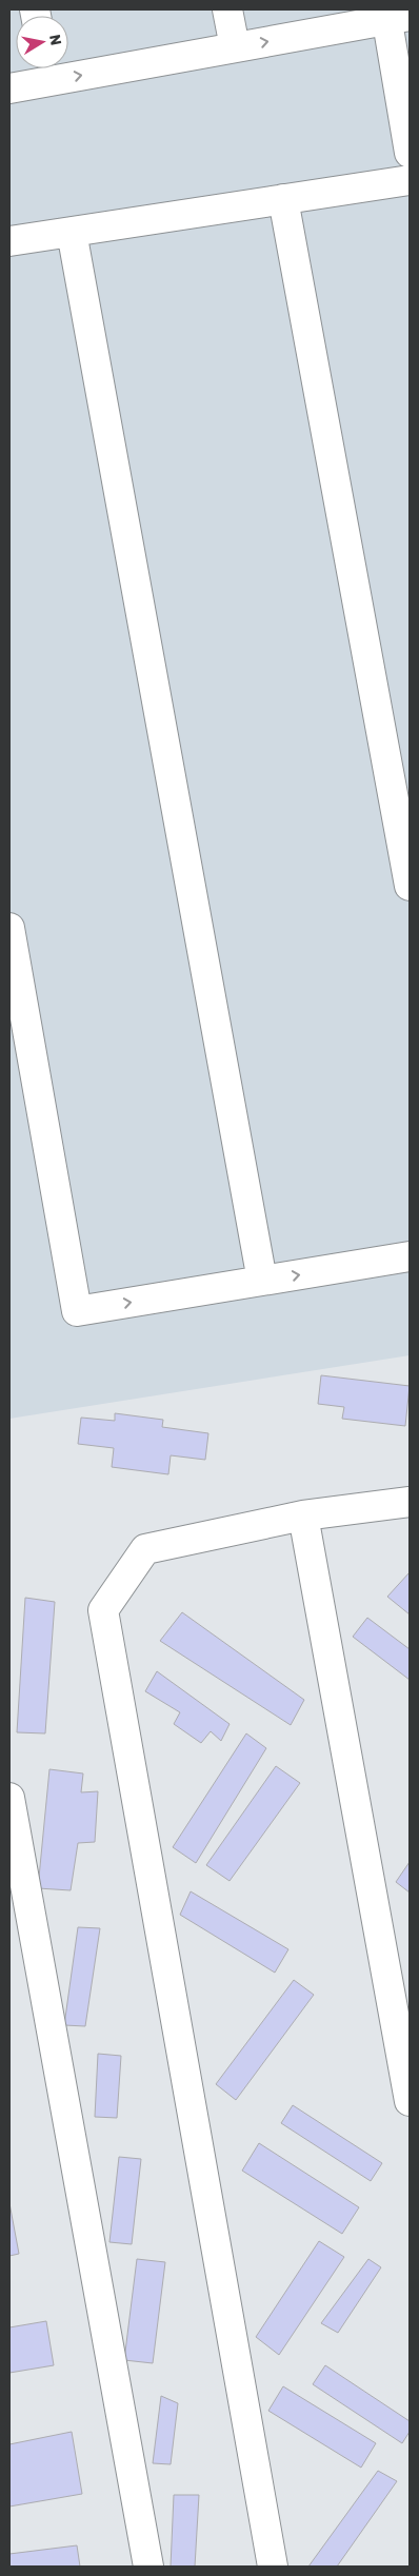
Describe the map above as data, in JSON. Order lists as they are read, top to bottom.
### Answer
{
  "north": "right"
}
